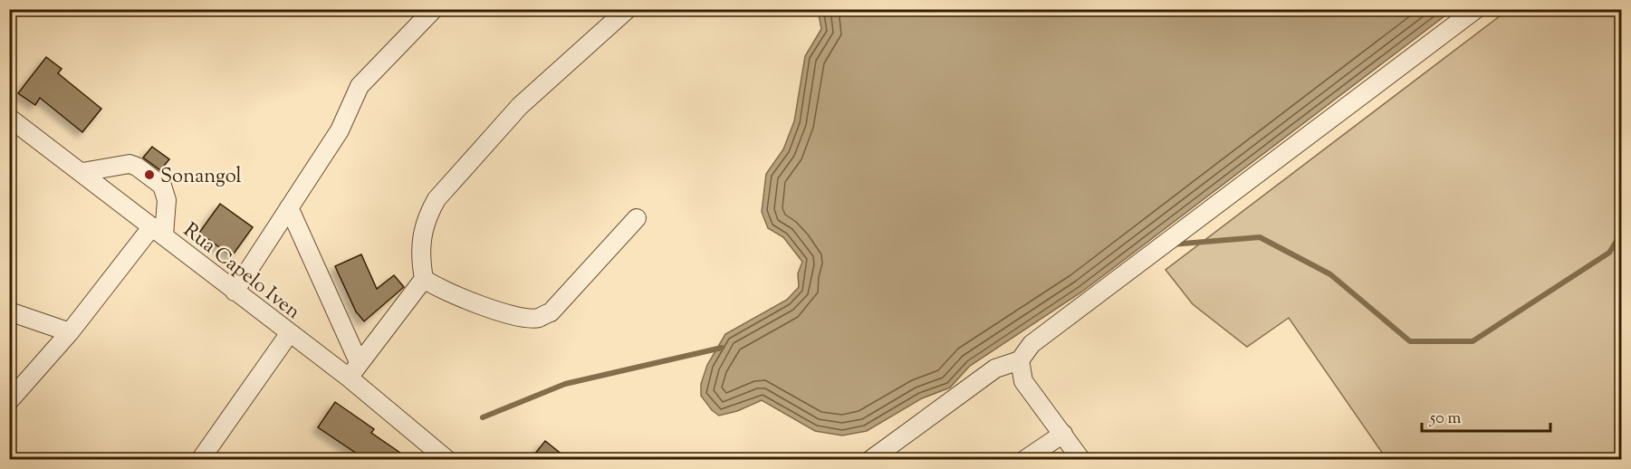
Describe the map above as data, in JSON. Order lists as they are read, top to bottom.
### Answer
{
  "streets": {
    "street": ["Rua Capelo Iven"]
  },
  "places": ["Sonangol"],
  "scale_bar": "50 m"
}
